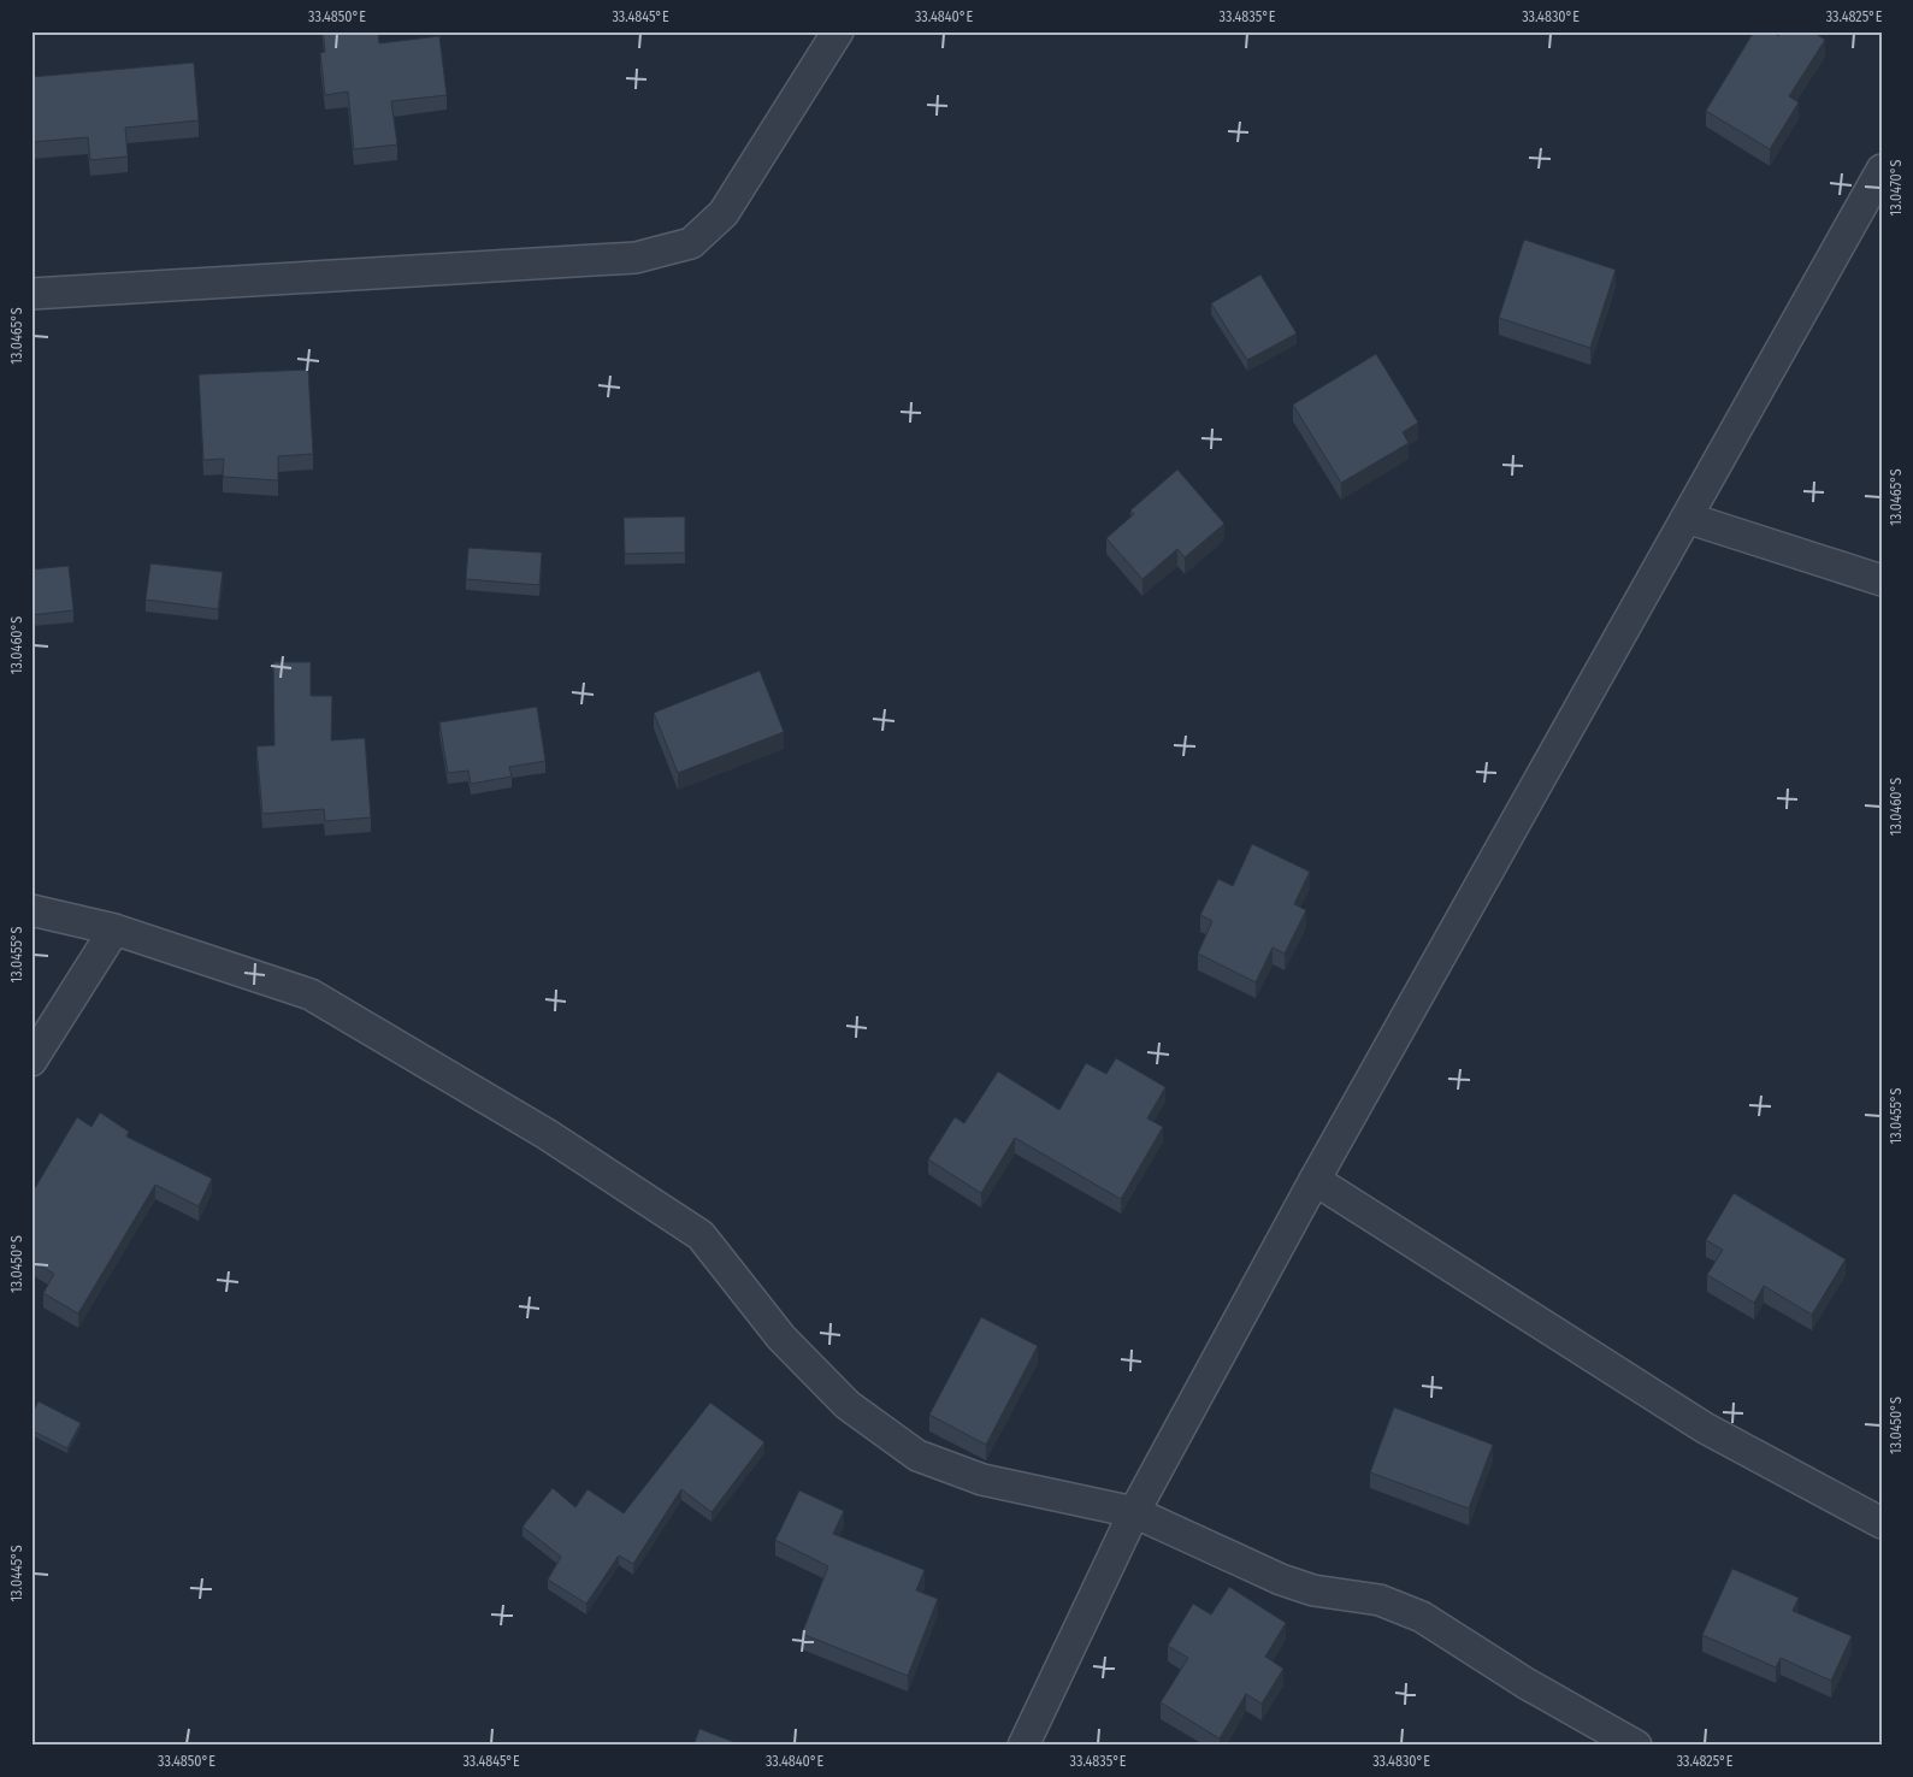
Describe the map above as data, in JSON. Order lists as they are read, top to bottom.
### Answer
{
  "coordinates": [
    "33.4850°E",
    "33.4845°E",
    "33.4840°E",
    "33.4835°E",
    "33.4830°E",
    "33.4825°E",
    "13.0470°S",
    "13.0465°S",
    "13.0460°S",
    "13.0455°S",
    "13.0450°S",
    "13.0445°S"
  ]
}
